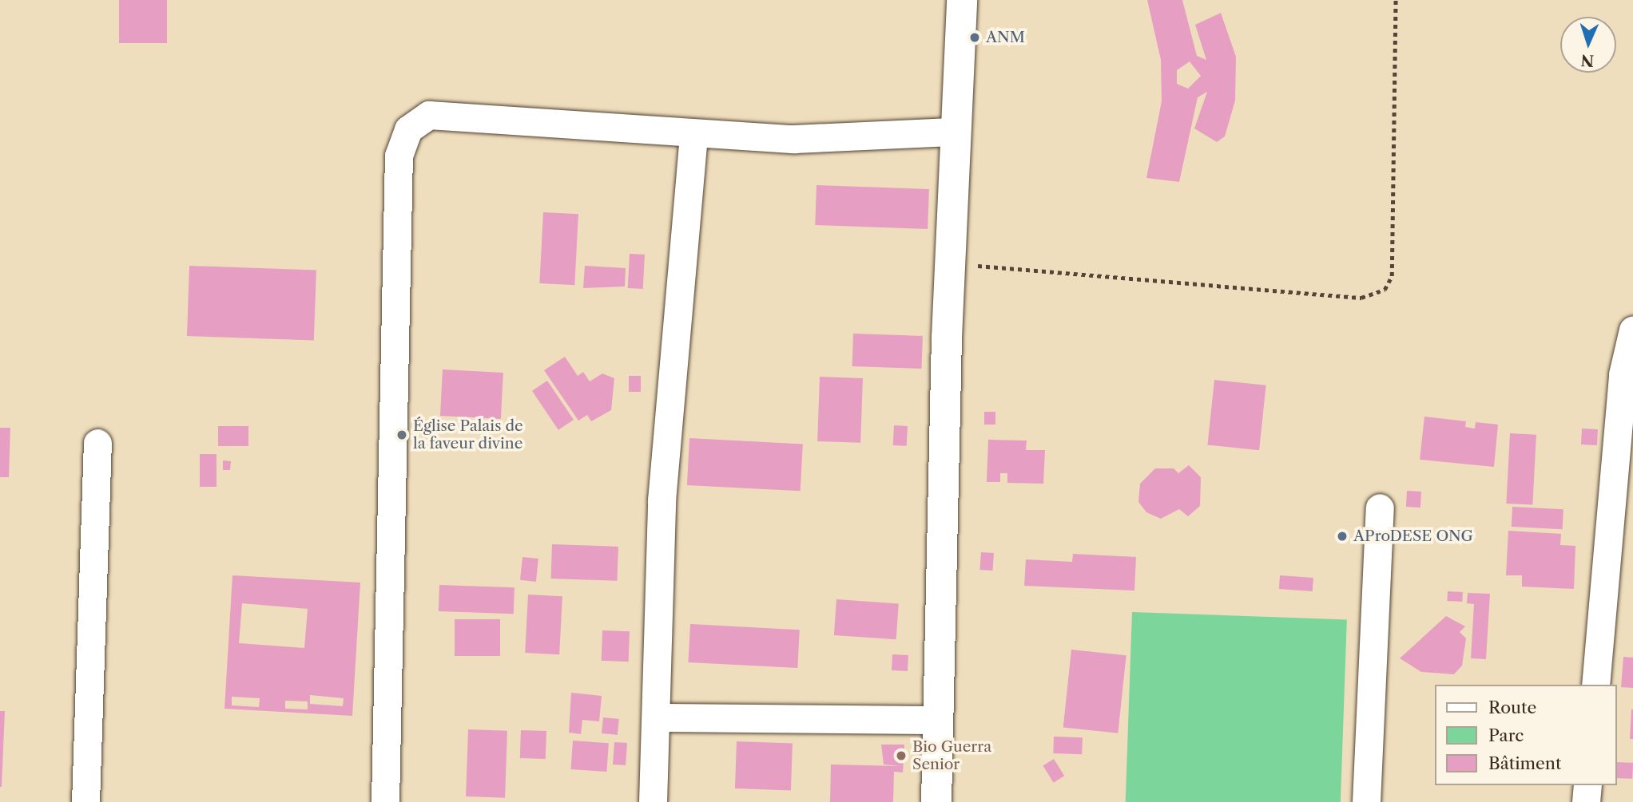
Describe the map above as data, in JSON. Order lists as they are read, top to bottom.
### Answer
{
  "places": [
    "ANM",
    "Église Palais de la faveur divine",
    "AProDESE ONG",
    "Bio Guerra Senior"
  ],
  "legend": ["Route", "Parc", "Bâtiment"],
  "north": "bottom"
}
